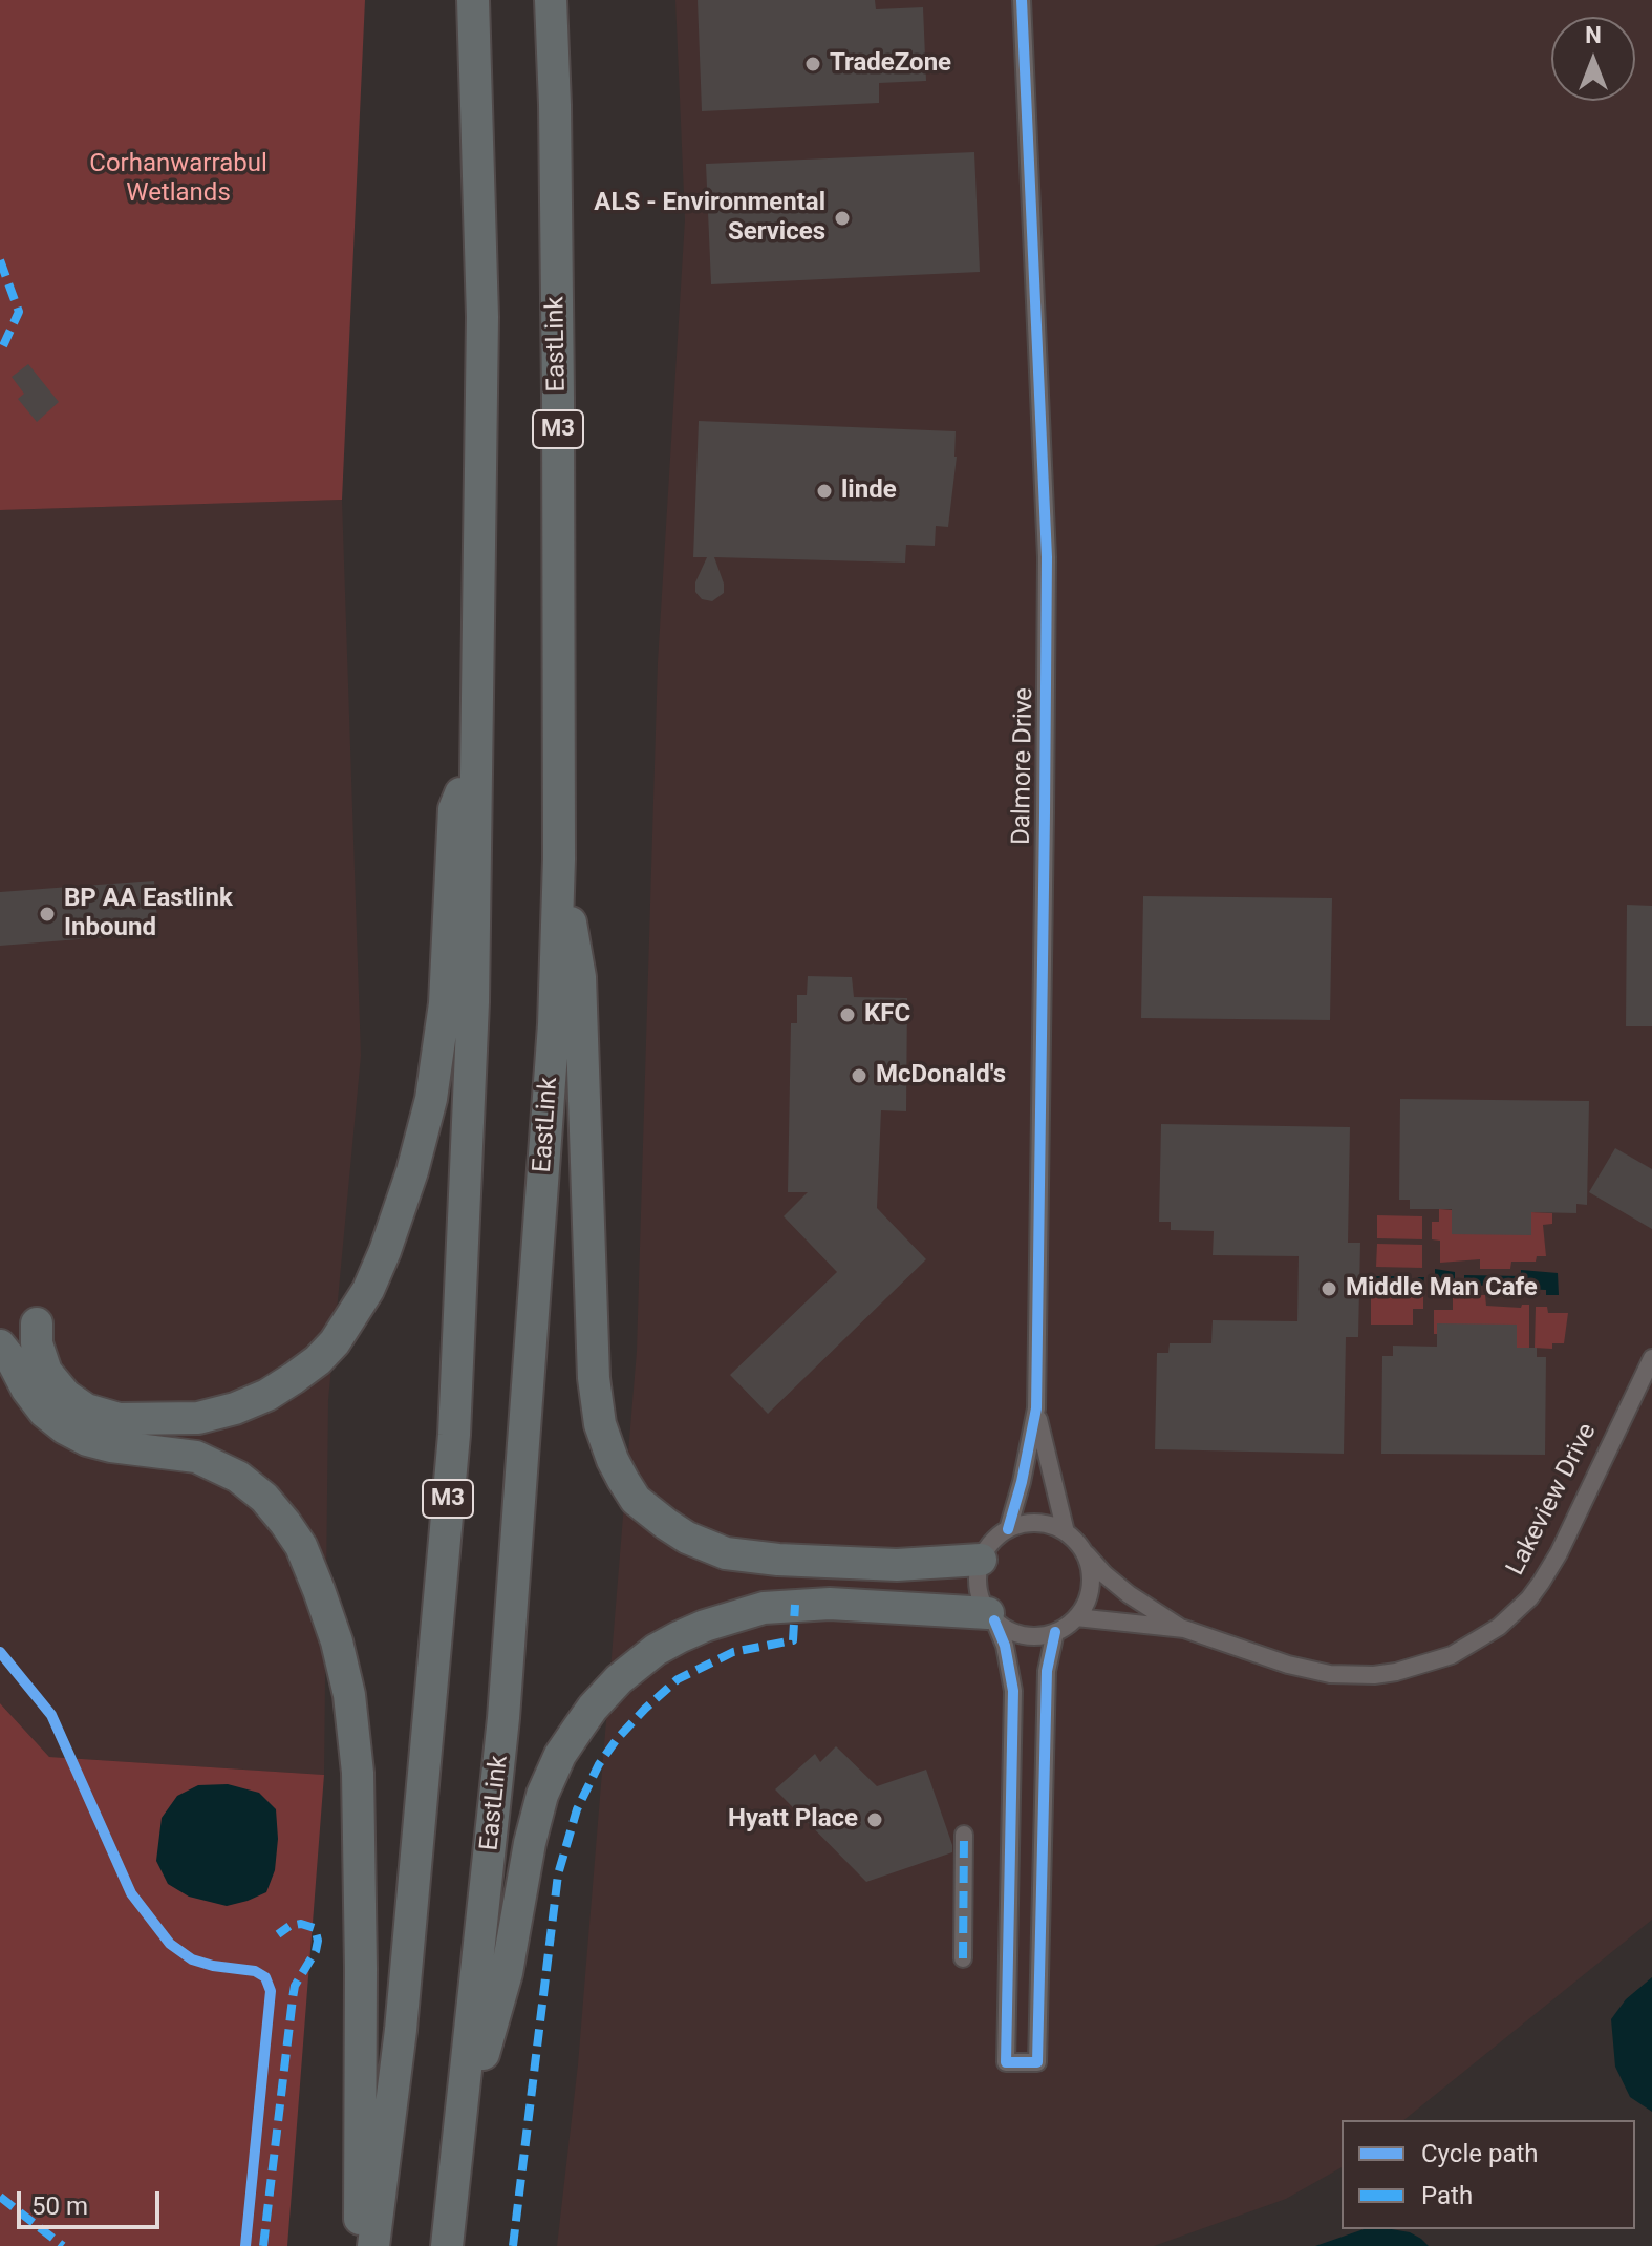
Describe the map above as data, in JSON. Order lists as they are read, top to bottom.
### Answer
{
  "streets": {
    "highway": ["EastLink", "M3"],
    "street": ["Dalmore Drive", "Lakeview Drive"]
  },
  "crossings": [
    ["Dalmore Drive", "Lakeview Drive"]
  ],
  "parks": ["Corhanwarrabul Wetlands"],
  "places": [
    "TradeZone",
    "ALS - Environmental Services",
    "linde",
    "BP AA Eastlink Inbound",
    "KFC",
    "McDonald's",
    "Middle Man Cafe",
    "Hyatt Place"
  ],
  "legend": ["Cycle path", "Path"],
  "scale_bar": "50 m",
  "north": "top"
}
